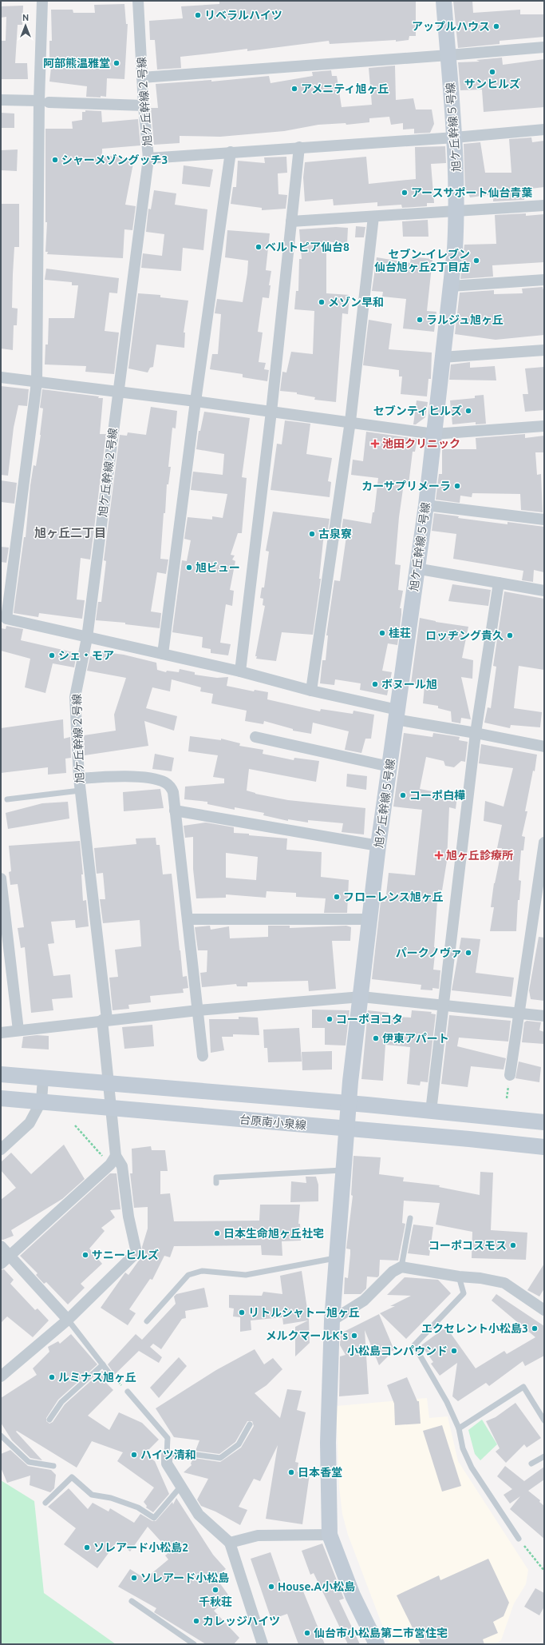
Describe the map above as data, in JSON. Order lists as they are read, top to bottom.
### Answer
{
  "streets": {
    "street": ["旭ケ丘幹線２号線", "旭ケ丘幹線５号線", "台原南小泉線"]
  },
  "crossings": [
    ["旭ケ丘幹線５号線", "台原南小泉線"]
  ],
  "districts": ["旭ヶ丘二丁目"],
  "places": {
    "other": [
      "リベラルハイツ",
      "アップルハウス",
      "阿部熊温雅堂",
      "サンヒルズ",
      "アメニティ旭ヶ丘",
      "シャーメゾングッチ3",
      "アースサポート仙台青葉",
      "ベルトピア仙台8",
      "セブン-イレブン 仙台旭ヶ丘2丁目店",
      "メゾン早和",
      "ラルジュ旭ヶ丘",
      "セブンティヒルズ",
      "カーサプリメーラ",
      "古泉寮",
      "旭ビュー",
      "桂荘",
      "ロッヂング貴久",
      "シェ・モア",
      "ボヌール旭",
      "コーポ白樺",
      "フローレンス旭ヶ丘",
      "パークノヴァ",
      "コーポヨコタ",
      "伊東アパート",
      "日本生命旭ヶ丘社宅",
      "コーポコスモス",
      "サニーヒルズ",
      "リトルシャトー旭ヶ丘",
      "エクセレント小松島3",
      "メルクマールK's",
      "小松島コンパウンド",
      "ルミナス旭ヶ丘",
      "ハイツ清和",
      "日本香堂",
      "ソレアード小松島2",
      "ソレアード小松島",
      "House.A小松島",
      "千秋荘",
      "カレッジハイツ",
      "仙台市小松島第二市営住宅"
    ],
    "health": ["池田クリニック", "旭ヶ丘診療所"]
  },
  "north": "top"
}
